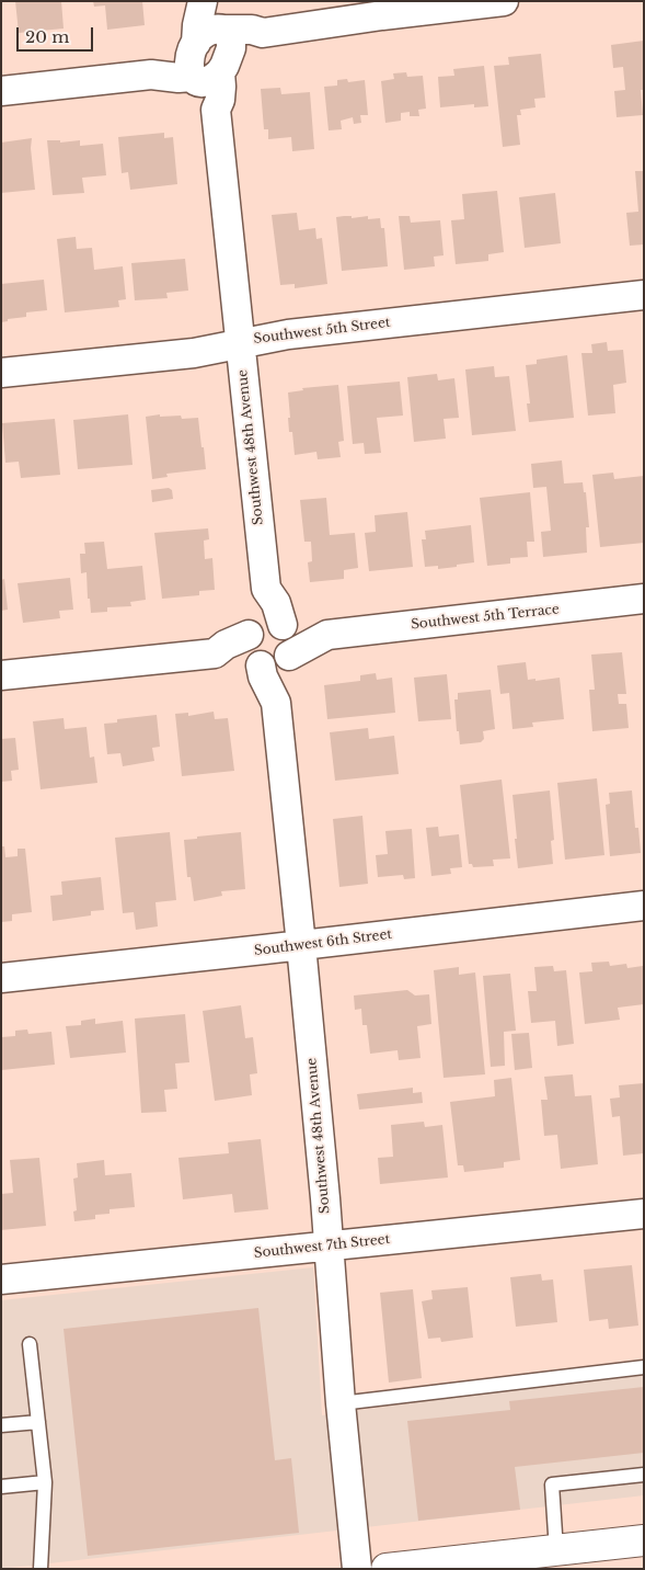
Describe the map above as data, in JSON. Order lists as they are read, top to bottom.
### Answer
{
  "streets": {
    "street": [
      "Southwest 5th Street",
      "Southwest 48th Avenue",
      "Southwest 5th Terrace",
      "Southwest 6th Street",
      "Southwest 7th Street"
    ]
  },
  "crossings": [
    ["Southwest 5th Street", "Southwest 48th Avenue"],
    ["Southwest 48th Avenue", "Southwest 5th Terrace"],
    ["Southwest 48th Avenue", "Southwest 6th Street"],
    ["Southwest 48th Avenue", "Southwest 7th Street"]
  ],
  "scale_bar": "20 m"
}
